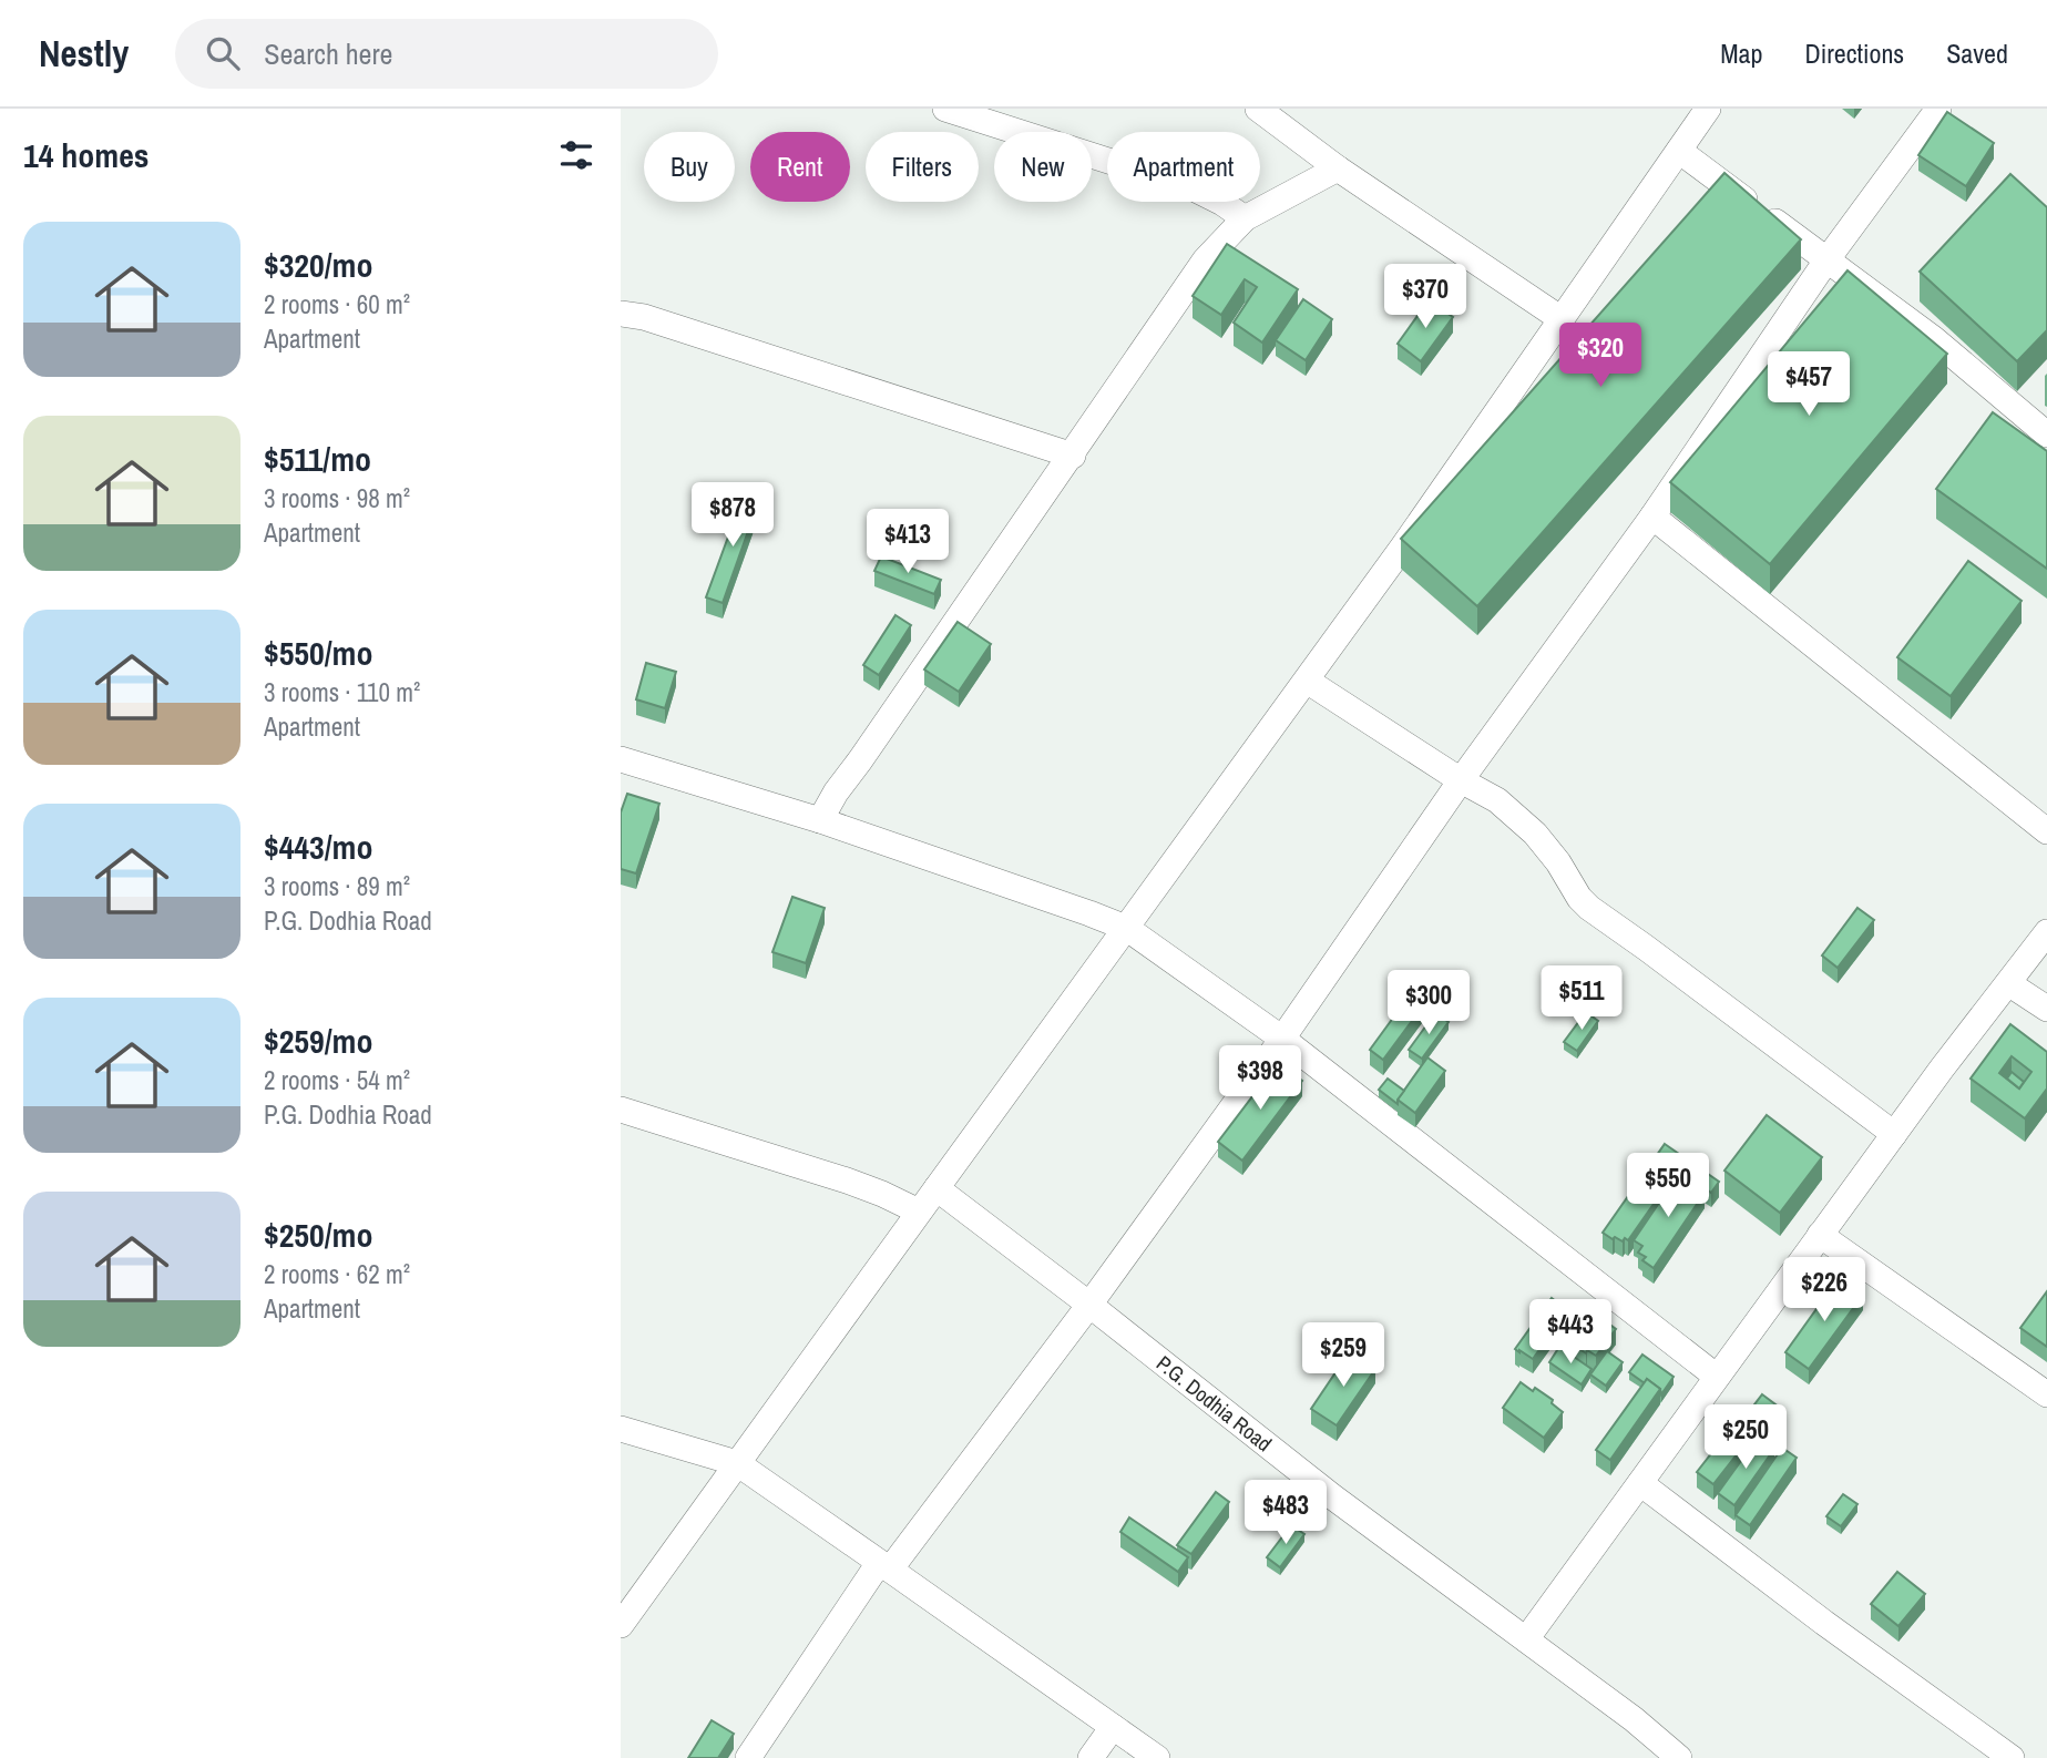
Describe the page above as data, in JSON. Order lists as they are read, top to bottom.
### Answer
{
  "streets": {
    "street": ["P.G. Dodhia Road"]
  },
  "page": {
    "header": "Nestly",
    "search": "Search here",
    "nav": ["Map", "Directions", "Saved"],
    "heading": "14 homes",
    "chip": [
      "Buy",
      "Rent",
      "Filters",
      "New",
      "Apartment"
    ],
    "list": [
      {
        "name": "$320/mo",
        "note": "2 rooms · 60 m² · Apartment"
      },
      {
        "name": "$511/mo",
        "note": "3 rooms · 98 m² · Apartment"
      },
      {
        "name": "$550/mo",
        "note": "3 rooms · 110 m² · Apartment"
      },
      {
        "name": "$443/mo",
        "note": "3 rooms · 89 m² · P.G. Dodhia Road"
      },
      {
        "name": "$259/mo",
        "note": "2 rooms · 54 m² · P.G. Dodhia Road"
      },
      {
        "name": "$250/mo",
        "note": "2 rooms · 62 m² · Apartment"
      }
    ],
    "price": [
      "$370",
      "$320",
      "$457",
      "$878",
      "$413",
      "$511",
      "$300",
      "$398",
      "$550",
      "$226",
      "$443",
      "$259",
      "$250",
      "$483"
    ]
  }
}
